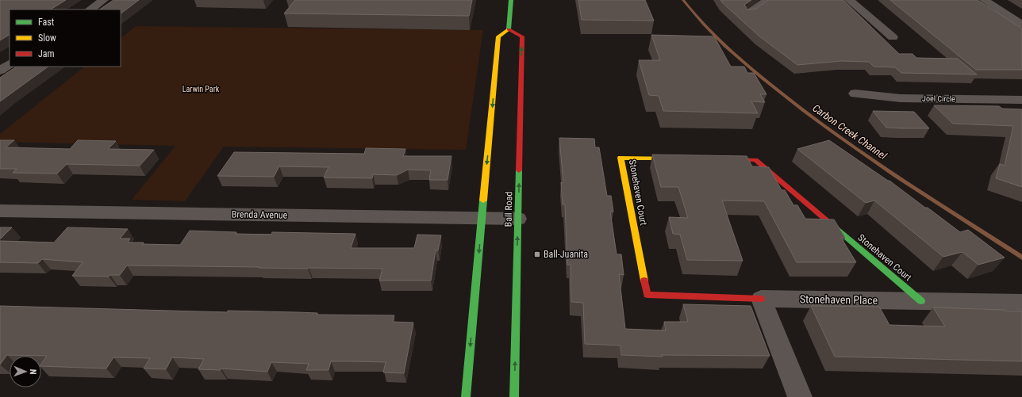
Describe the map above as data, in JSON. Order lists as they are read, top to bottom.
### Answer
{
  "streets": {
    "main road": ["Stonehaven Court", "Ball Road"],
    "street": ["Joel Circle", "Brenda Avenue", "Stonehaven Place"]
  },
  "crossings": [
    ["Stonehaven Court", "Stonehaven Place"],
    ["Ball Road", "Brenda Avenue"]
  ],
  "water": ["Carbon Creek Channel"],
  "parks": ["Larwin Park"],
  "places": {
    "transit": ["Ball-Juanita"]
  },
  "legend": ["Fast", "Slow", "Jam"],
  "north": "right"
}
